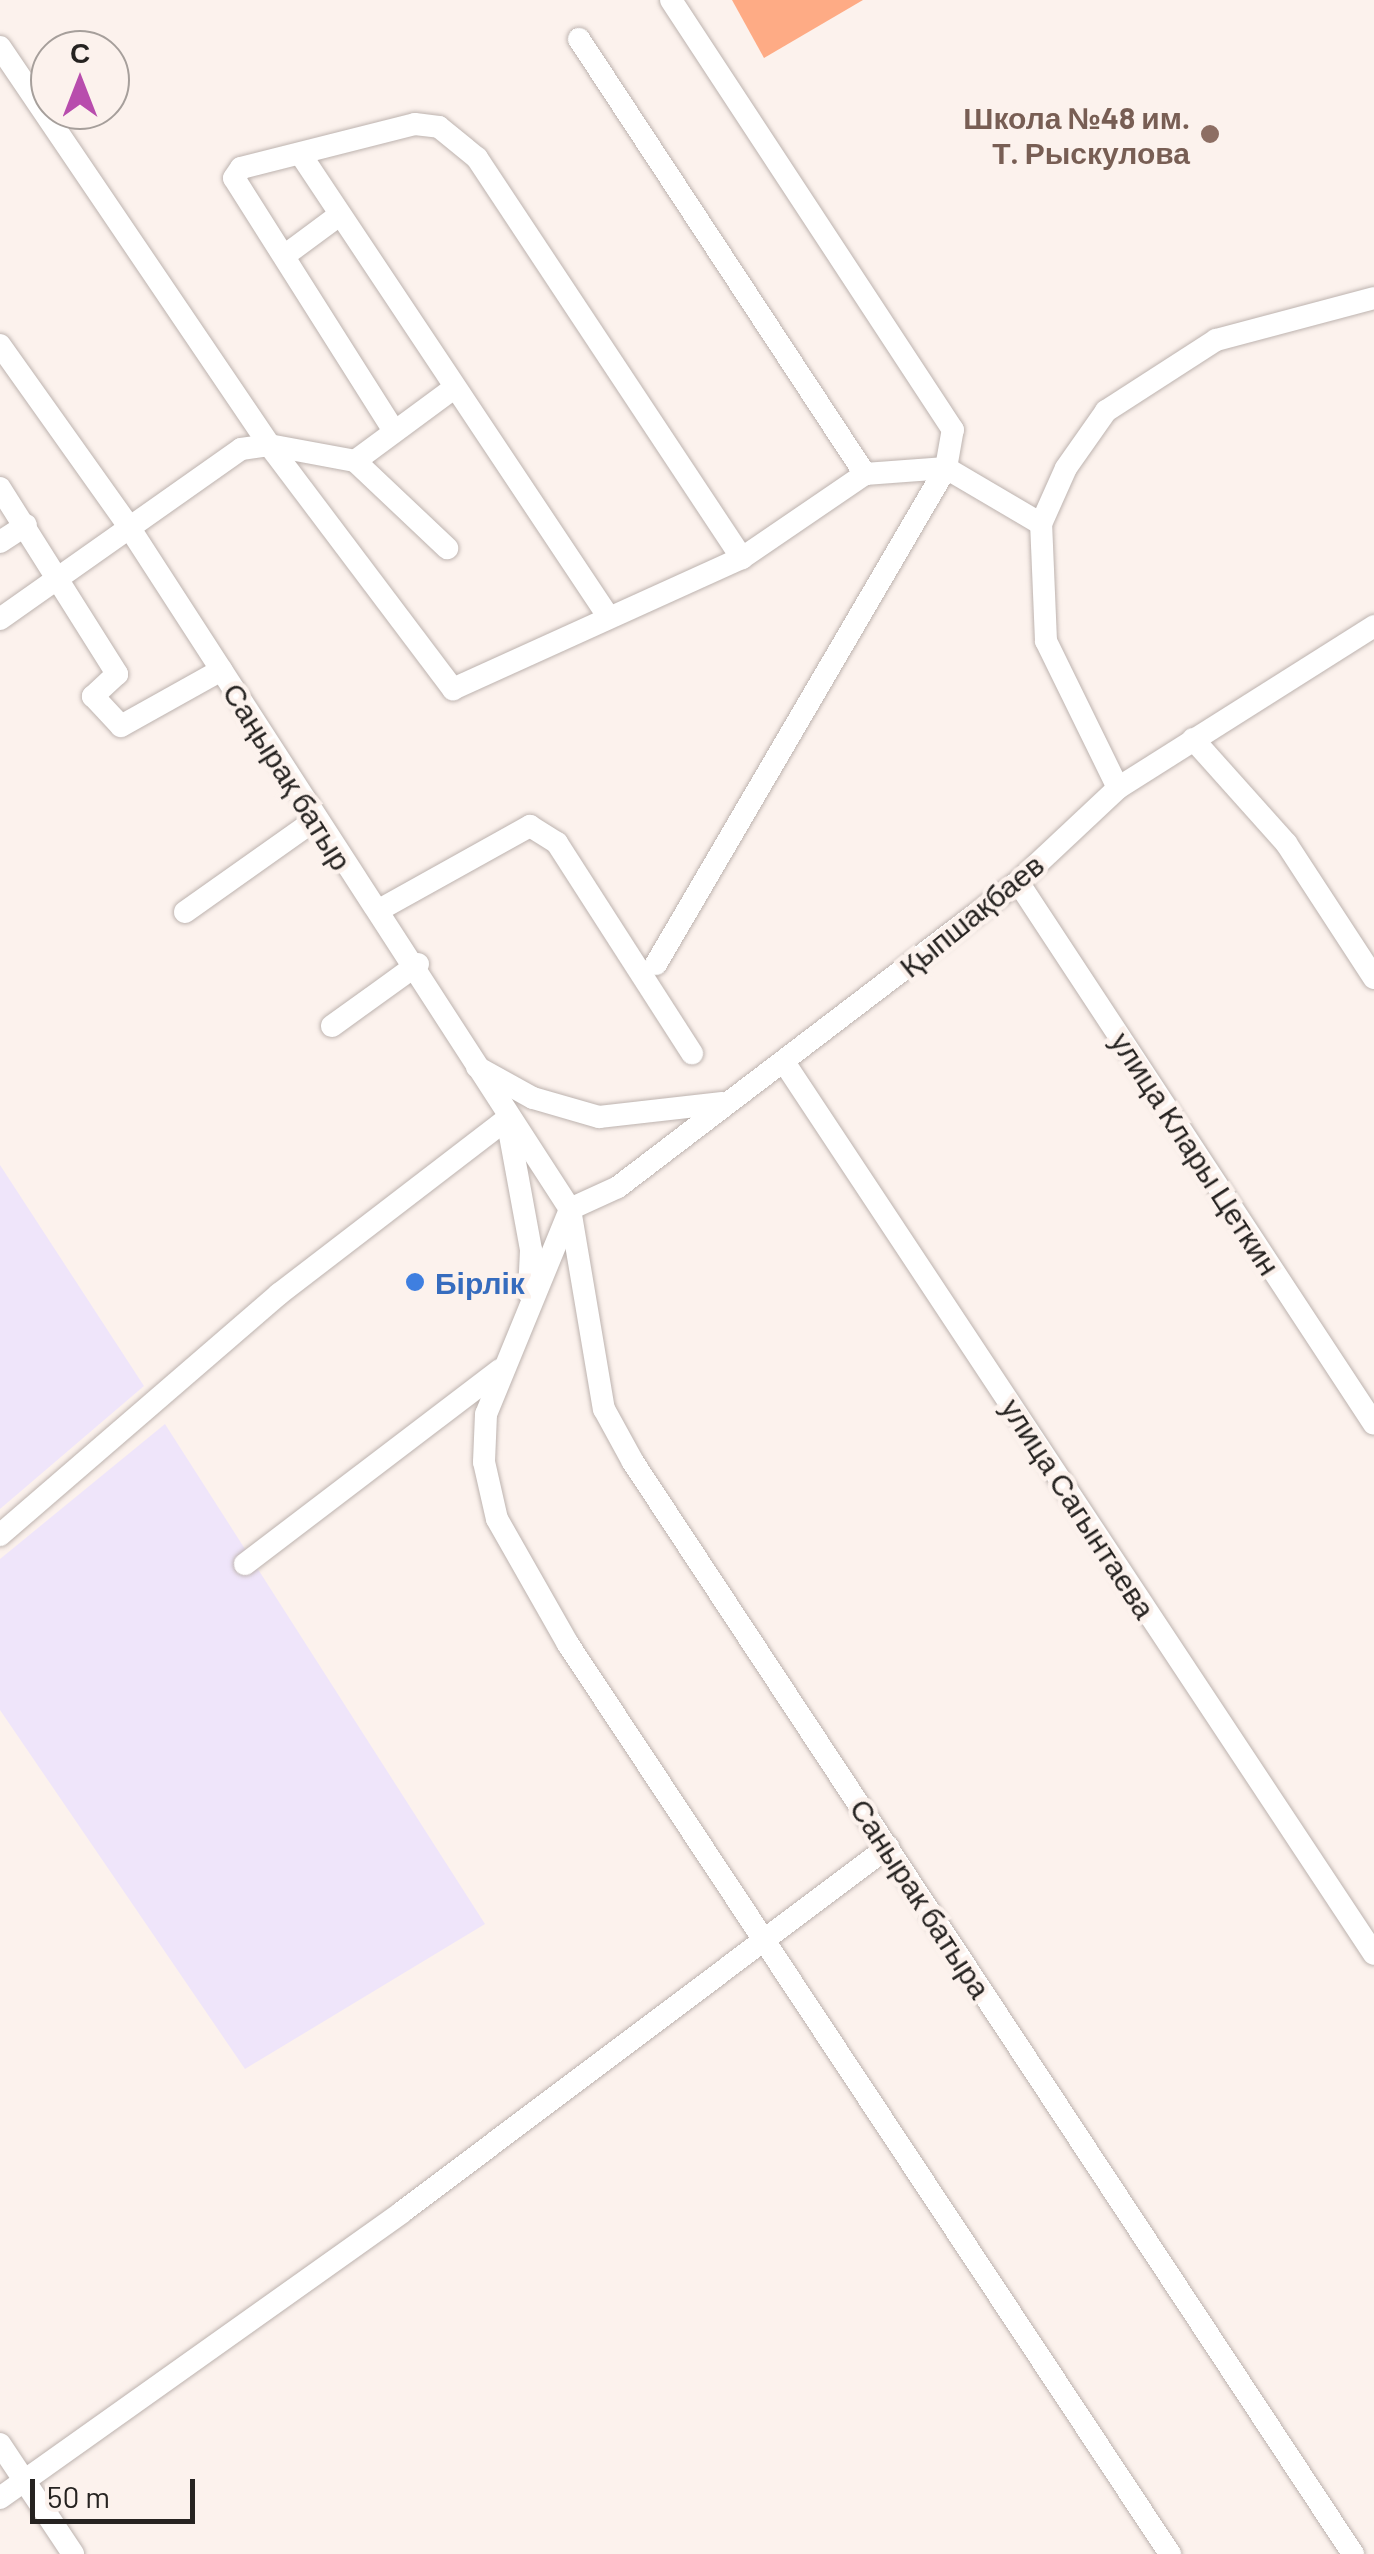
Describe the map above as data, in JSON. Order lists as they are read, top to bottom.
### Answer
{
  "streets": {
    "street": [
      "Саңырақ батыр",
      "Қыпшақбаев",
      "улица Клары Цеткин",
      "улица Сагынтаева",
      "Санырак батыра"
    ]
  },
  "crossings": [
    ["Саңырақ батыр", "Қыпшақбаев"],
    ["Саңырақ батыр", "Санырак батыра"],
    ["Қыпшақбаев", "улица Клары Цеткин"],
    ["Қыпшақбаев", "улица Сагынтаева"],
    ["Қыпшақбаев", "Санырак батыра"]
  ],
  "places": ["Школа №48 им. Т. Рыскулова", "Бірлік"],
  "scale_bar": "50 m",
  "north": "top"
}
